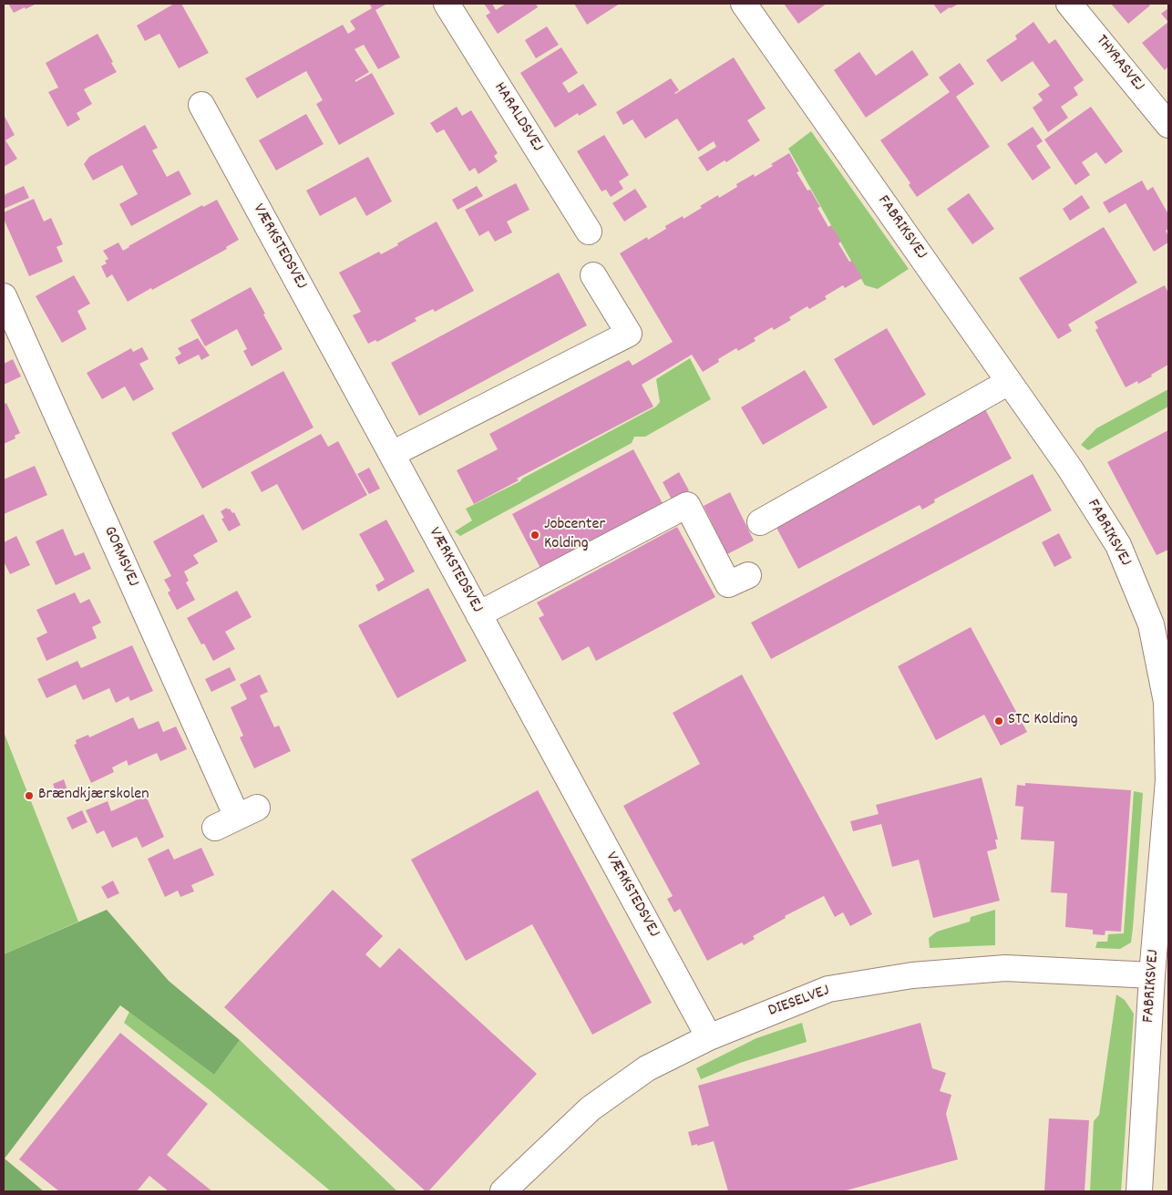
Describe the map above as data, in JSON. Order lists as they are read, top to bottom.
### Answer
{
  "streets": {
    "street": [
      "THYRASVEJ",
      "HARALDSVEJ",
      "FABRIKSVEJ",
      "VÆRKSTEDSVEJ",
      "GORMSVEJ",
      "DIESELVEJ"
    ]
  },
  "crossings": [
    ["FABRIKSVEJ", "DIESELVEJ"],
    ["VÆRKSTEDSVEJ", "DIESELVEJ"]
  ],
  "places": ["Jobcenter Kolding", "STC Kolding", "Brændkjærskolen"]
}
